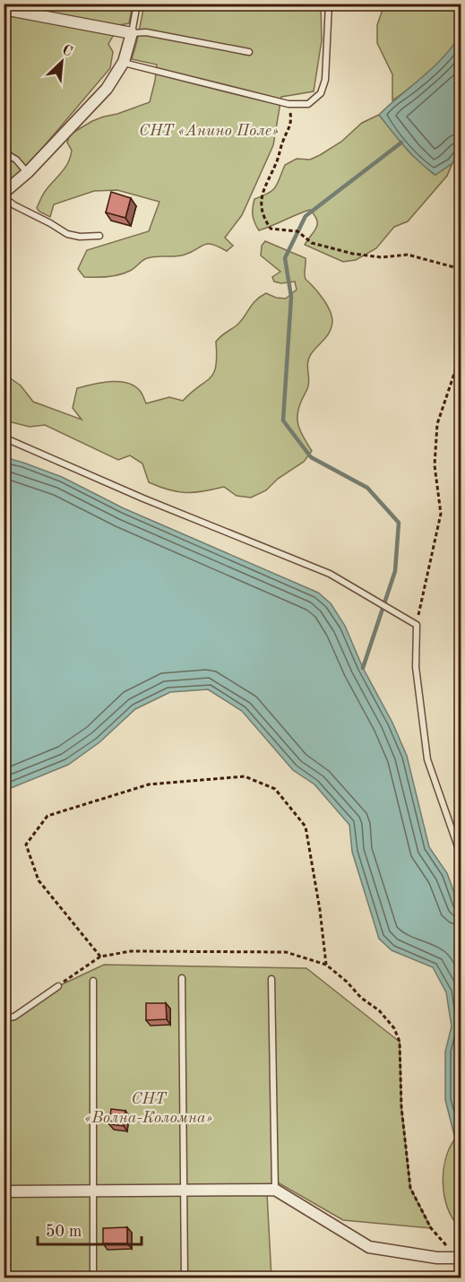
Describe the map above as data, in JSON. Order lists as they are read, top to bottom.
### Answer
{
  "parks": ["СНТ «Анино Поле»", "СНТ «Волна-Коломна»"],
  "scale_bar": "50 m",
  "north": "top right"
}
